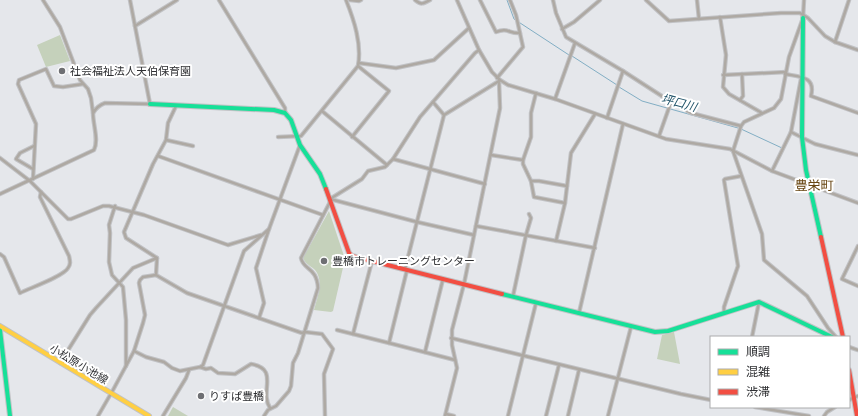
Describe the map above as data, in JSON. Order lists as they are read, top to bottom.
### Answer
{
  "streets": {
    "street": ["小松原小池線"]
  },
  "districts": ["豊栄町"],
  "water": ["坪口川"],
  "places": ["社会福祉法人天伯保育園", "豊橋市トレーニングセンター", "りすぱ豊橋"],
  "legend": ["順調", "混雑", "渋滞"]
}
